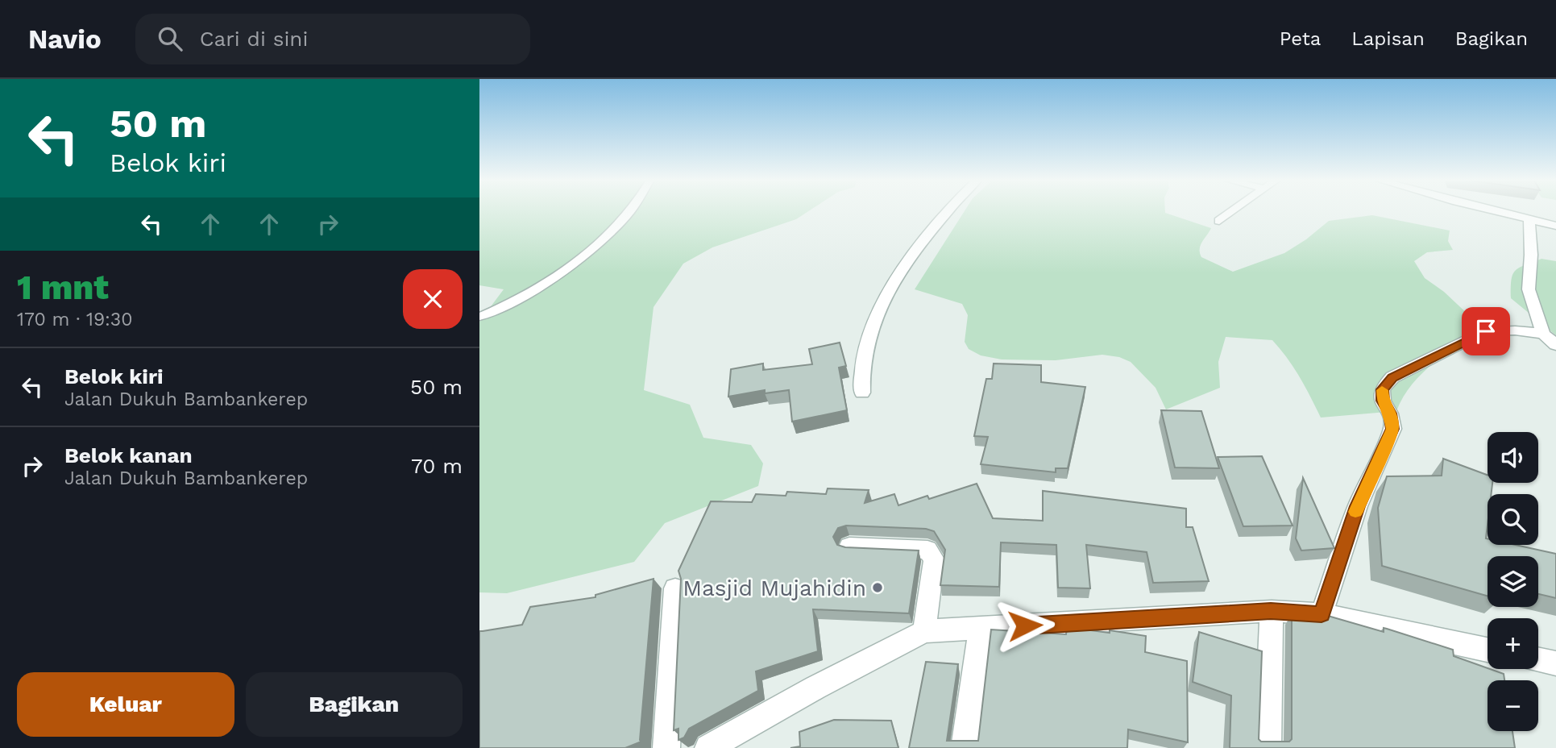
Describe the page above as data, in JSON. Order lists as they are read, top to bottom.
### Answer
{
  "places": ["Masjid Mujahidin"],
  "page": {
    "header": "Navio",
    "search": "Cari di sini",
    "nav": ["Peta", "Lapisan", "Bagikan"],
    "turn": ["50 m", "Belok kiri"],
    "heading": ["1 mnt", "170 m · 19:30"],
    "list": [
      {
        "name": "Belok kiri",
        "note": "Jalan Dukuh Bambankerep",
        "value": "50 m"
      },
      {
        "name": "Belok kanan",
        "note": "Jalan Dukuh Bambankerep",
        "value": "70 m"
      }
    ],
    "map_buttons": ["+", "−"],
    "buttons": ["Keluar", "Bagikan"]
  }
}
